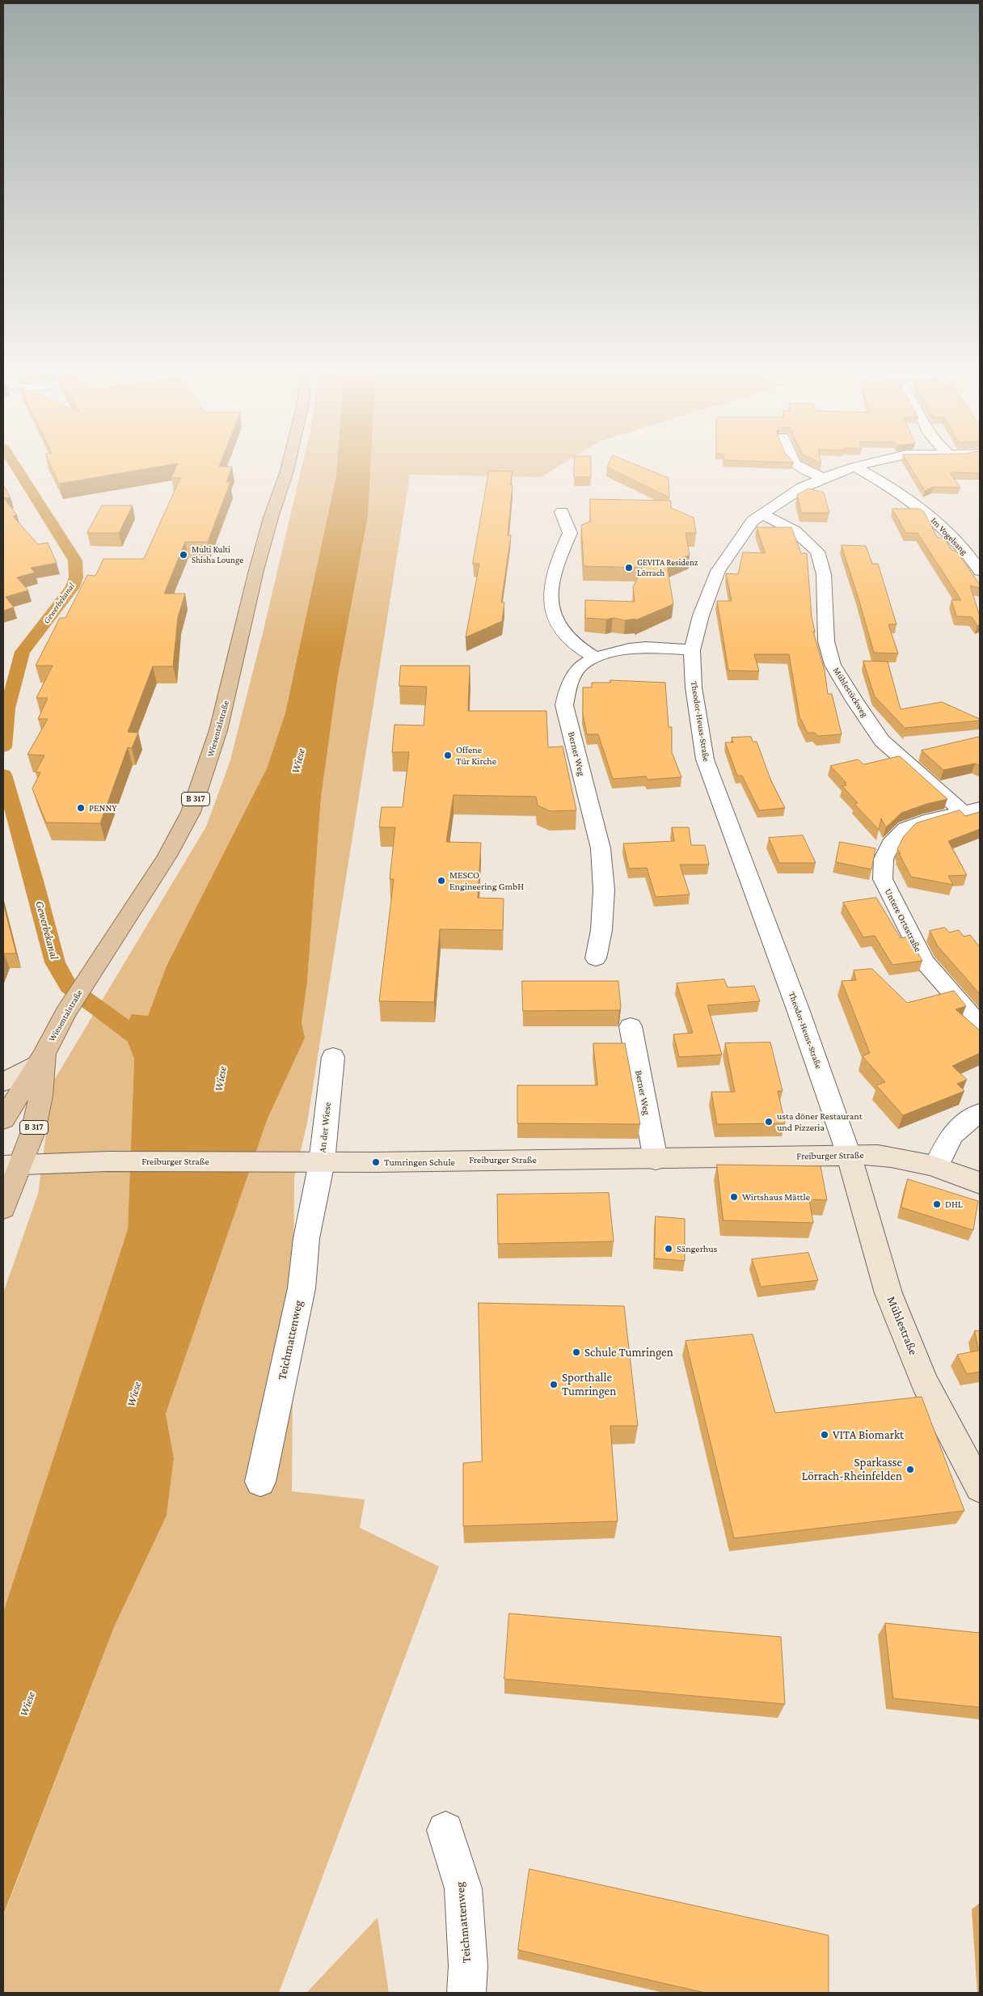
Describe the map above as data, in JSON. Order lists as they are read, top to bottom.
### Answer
{
  "streets": {
    "main road": ["Wiesentalstraße", "B 317"],
    "street": [
      "Im Vogelsang",
      "Mühlestückweg",
      "Theodor-Heuss-Straße",
      "Berner Weg",
      "Untere Ortsstraße",
      "An der Wiese",
      "Freiburger Straße",
      "Mühlestraße",
      "Teichmattenweg"
    ]
  },
  "crossings": [
    ["Im Vogelsang", "Theodor-Heuss-Straße"],
    ["Mühlestückweg", "Theodor-Heuss-Straße"],
    ["Mühlestückweg", "Untere Ortsstraße"],
    ["Theodor-Heuss-Straße", "Berner Weg"],
    ["Theodor-Heuss-Straße", "Freiburger Straße"],
    ["Theodor-Heuss-Straße", "Mühlestraße"],
    ["Wiesentalstraße", "B 317"],
    ["Berner Weg", "Freiburger Straße"],
    ["B 317", "Freiburger Straße"],
    ["An der Wiese", "Freiburger Straße"],
    ["An der Wiese", "Teichmattenweg"],
    ["Freiburger Straße", "Mühlestraße"]
  ],
  "water": ["Gewerbekanal", "Wiese"],
  "places": [
    "Multi Kulti Shisha Lounge",
    "GEVITA Residenz Lörrach",
    "Offene Tür Kirche",
    "PENNY",
    "MESCO Engineering GmbH",
    "usta döner Restaurant und Pizzeria",
    "Tumringen Schule",
    "Wirtshaus Mättle",
    "DHL",
    "Sängerhus",
    "Schule Tumringen",
    "Sporthalle Tumringen",
    "VITA Biomarkt",
    "Sparkasse Lörrach-Rheinfelden"
  ]
}
